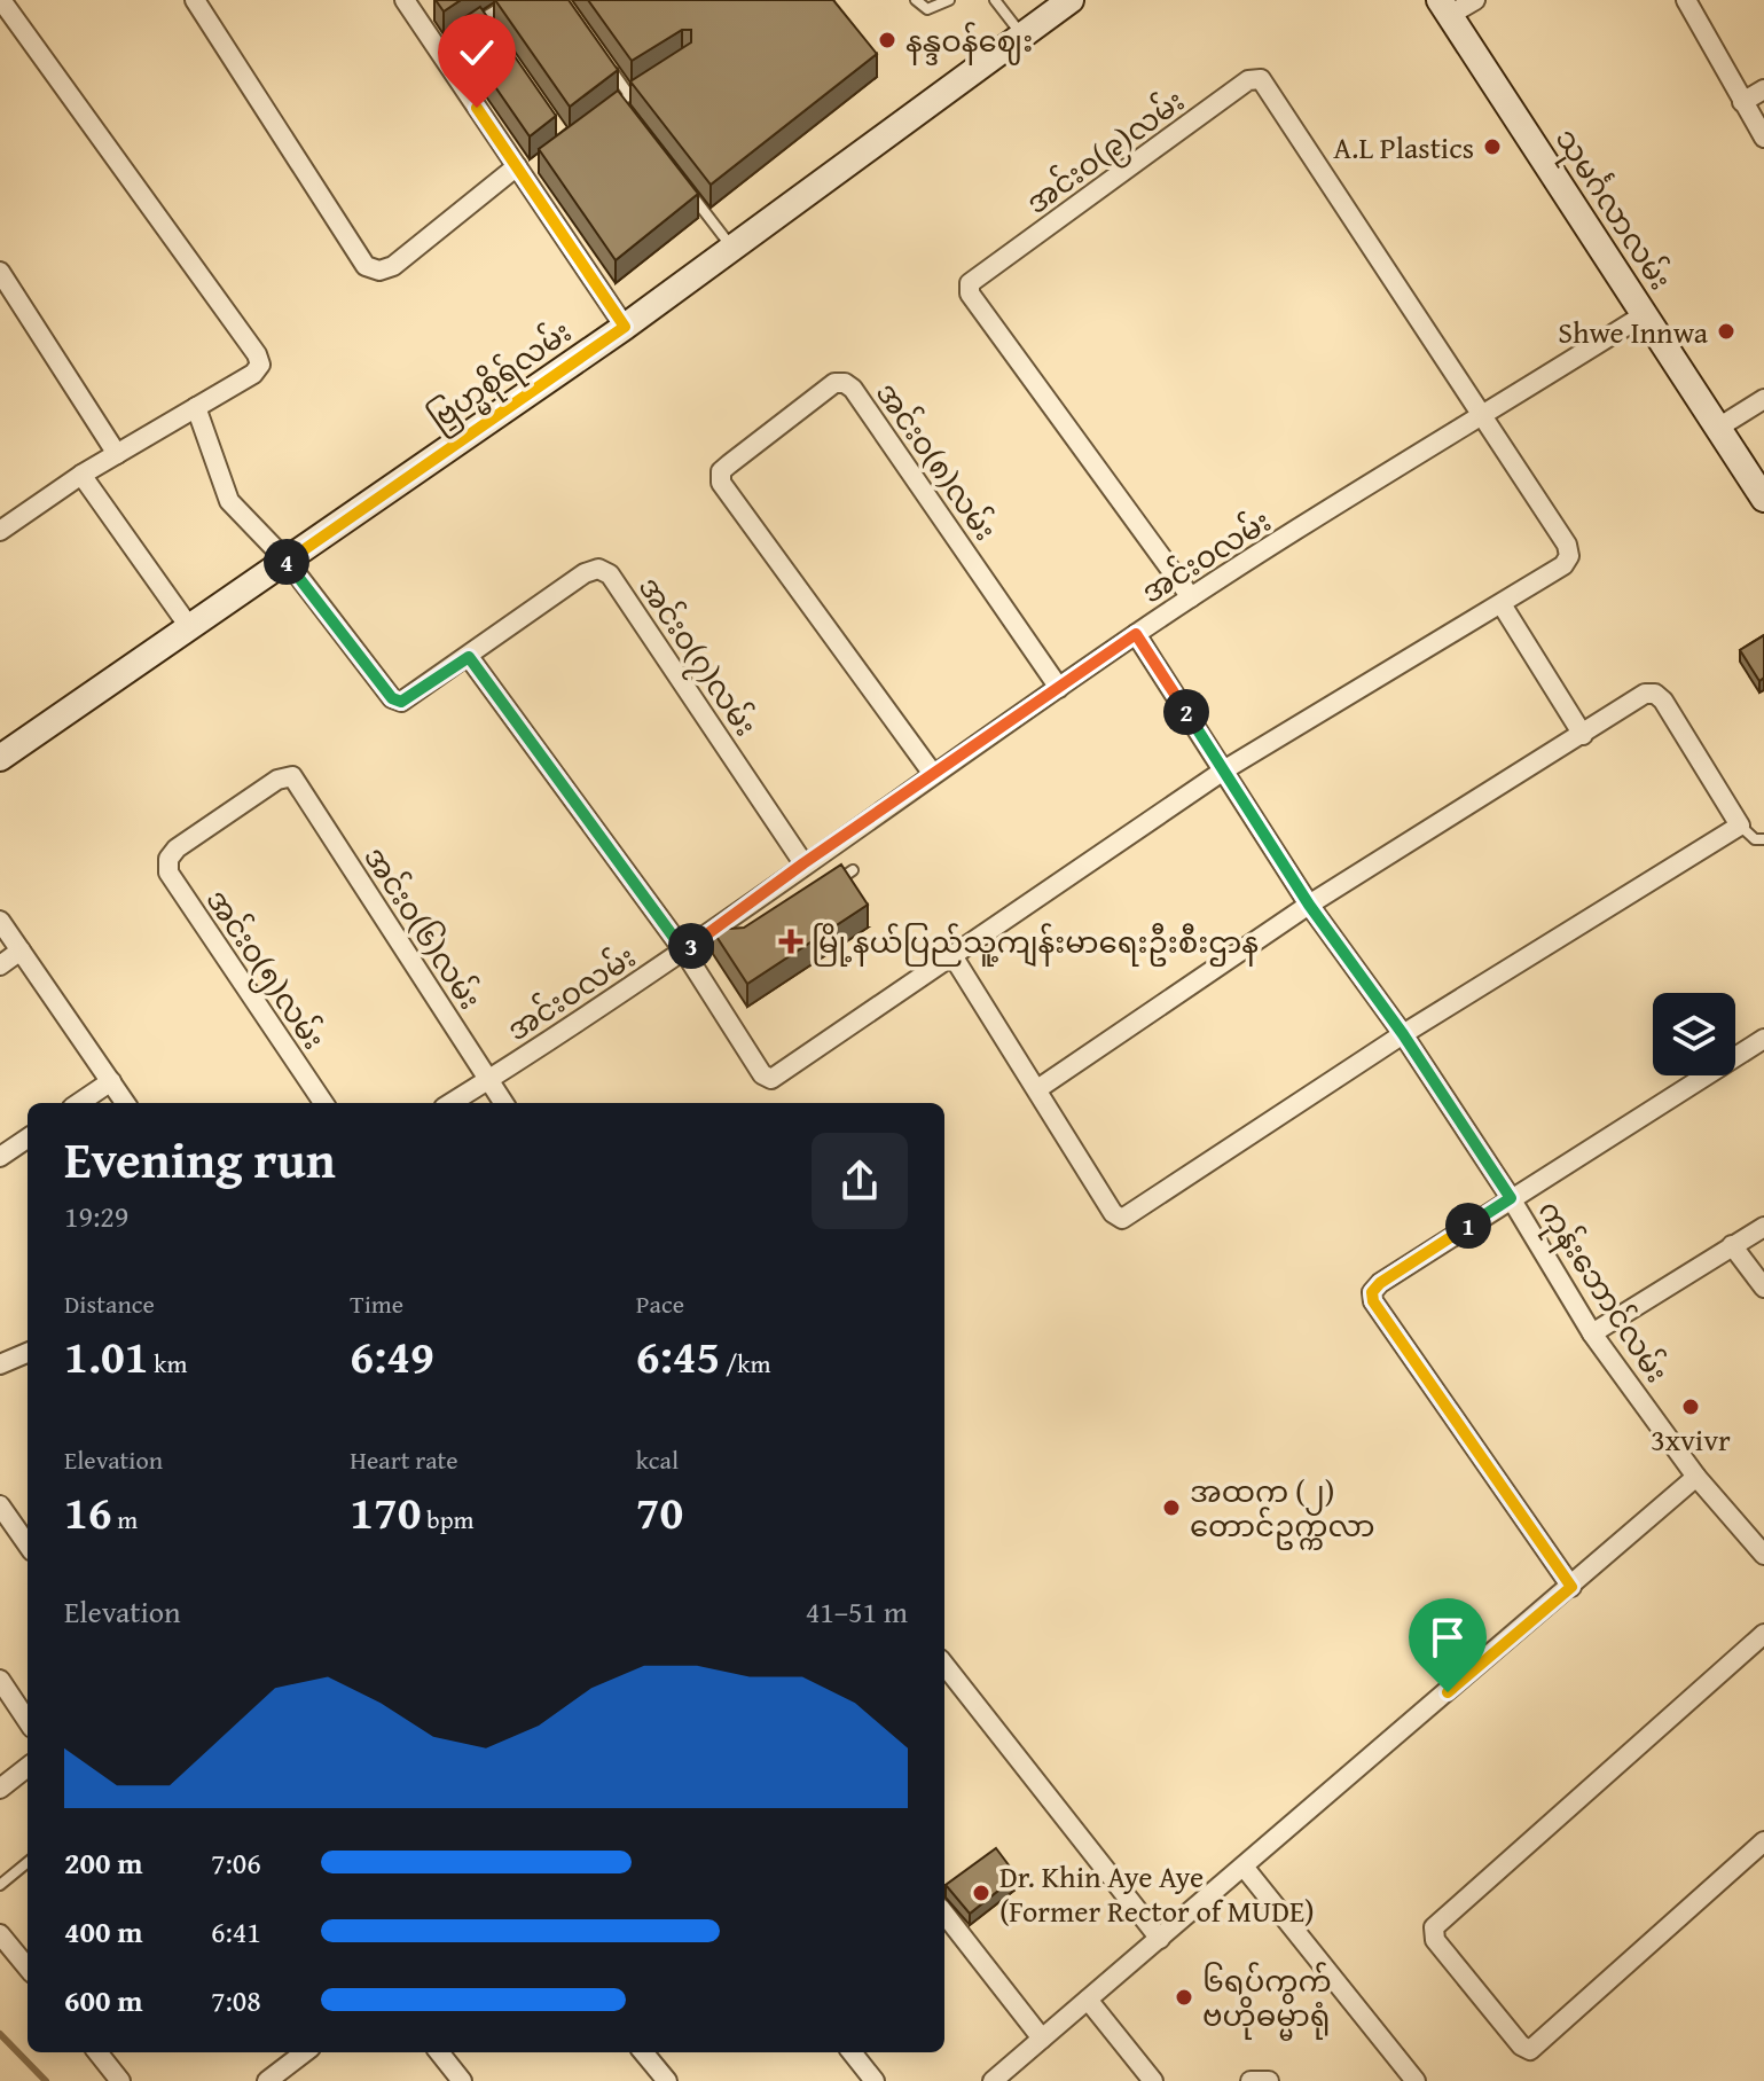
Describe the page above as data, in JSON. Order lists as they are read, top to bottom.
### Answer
{
  "streets": {
    "main road": ["သုမင်္ဂလာလမ်း", "ဗြဟ္မစိုရ်လမ်း"],
    "street": [
      "အင်းဝ(၉)လမ်း",
      "အင်းဝ(၈)လမ်း",
      "အင်းဝလမ်း",
      "အင်းဝ(၇)လမ်း",
      "အင်းဝ(၆)လမ်း",
      "အင်းဝ(၅)လမ်း",
      "ကုန်းဘောင်လမ်း"
    ]
  },
  "crossings": [
    ["အင်းဝ(၉)လမ်း", "အင်းဝလမ်း"],
    ["သုမင်္ဂလာလမ်း", "အင်းဝလမ်း"],
    ["ဗြဟ္မစိုရ်လမ်း", "အင်းဝ(၇)လမ်း"],
    ["အင်းဝ(၈)လမ်း", "အင်းဝလမ်း"],
    ["အင်းဝလမ်း", "အင်းဝ(၇)လမ်း"],
    ["အင်းဝလမ်း", "အင်းဝ(၆)လမ်း"],
    ["အင်းဝလမ်း", "ကုန်းဘောင်လမ်း"],
    ["အင်းဝ(၆)လမ်း", "အင်းဝ(၅)လမ်း"]
  ],
  "places": {
    "other": [
      "နန္ဒဝန်ဈေး",
      "A.L Plastics",
      "Shwe Innwa",
      "3xvivr",
      "အထက (၂) တောင်ဥက္ကလာ",
      "Dr. Khin Aye Aye (Former Rector of MUDE)",
      "၆ရပ်ကွက် ဗဟိုဓမ္မာရုံ"
    ],
    "health": ["မြို့နယ်ပြည်သူ့ကျန်းမာရေးဦးစီးဌာန"]
  },
  "page": {
    "pins": [
      "4",
      "2",
      "3",
      "1"
    ],
    "heading": ["Evening run", "19:29"],
    "stats": [
      ["Distance", "1.01 km"],
      ["Time", "6:49"],
      ["Pace", "6:45 /km"],
      ["Elevation", "16 m"],
      ["Heart rate", "170 bpm"],
      ["kcal", "70"]
    ],
    "chart": ["Elevation", "41–51 m"],
    "list": [
      {
        "name": "200 m",
        "note": "7:06"
      },
      {
        "name": "400 m",
        "note": "6:41"
      },
      {
        "name": "600 m",
        "note": "7:08"
      }
    ]
  }
}
